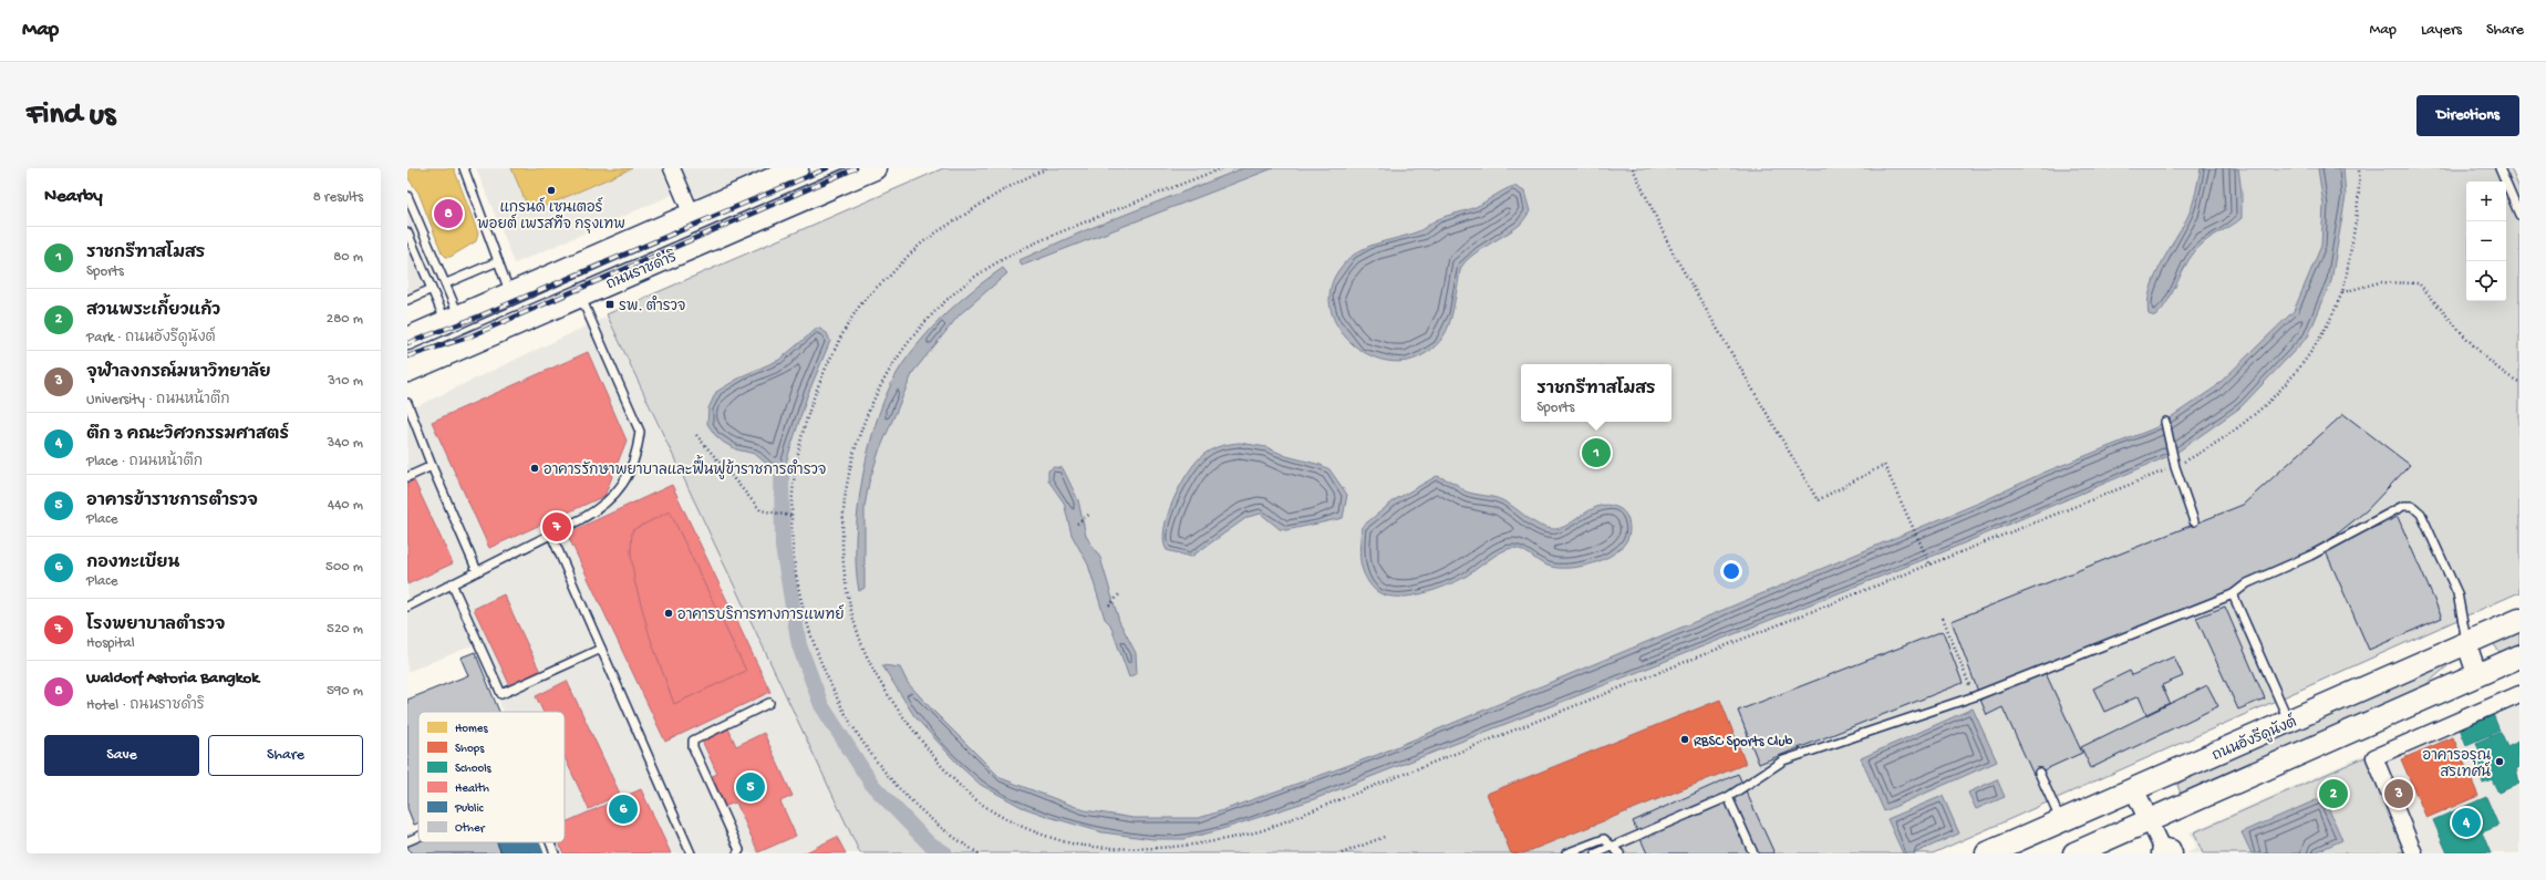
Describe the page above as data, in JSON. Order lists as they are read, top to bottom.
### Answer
{
  "streets": {
    "main road": ["ถนนราชดำริ", "ถนนอังรีดูนังต์"]
  },
  "places": {
    "other": [
      "แกรนด์ เซนเตอร์ พอยต์ เพรสทีจ กรุงเทพ",
      "อาคารรักษาพยาบาลและฟื้นฟูข้าราชการตำรวจ",
      "อาคารบริการทางการแพทย์",
      "RBSC Sports Club",
      "อาคารอรุณ สรเทศน์"
    ],
    "transit": ["รพ. ตำรวจ"]
  },
  "legend": [
    "Homes",
    "Shops",
    "Schools",
    "Health",
    "Public",
    "Other"
  ],
  "page": {
    "header": "Map",
    "nav": ["Map", "Layers", "Share"],
    "buttons": [
      "Directions",
      ["Save", "Share"]
    ],
    "title": "Find us",
    "heading": ["Nearby", "8 results"],
    "map_buttons": ["+", "−"],
    "pins": [
      "8",
      "1",
      "7",
      "5",
      "2",
      "3",
      "6",
      "4"
    ],
    "list": [
      {
        "mark": "1",
        "name": "ราชกรีฑาสโมสร",
        "note": "Sports",
        "value": "80 m"
      },
      {
        "mark": "2",
        "name": "สวนพระเกี้ยวแก้ว",
        "note": "Park · ถนนอังรีดูนังต์",
        "value": "280 m"
      },
      {
        "mark": "3",
        "name": "จุฬาลงกรณ์มหาวิทยาลัย",
        "note": "University · ถนนหน้าตึก",
        "value": "310 m"
      },
      {
        "mark": "4",
        "name": "ตึก 3 คณะวิศวกรรมศาสตร์",
        "note": "Place · ถนนหน้าตึก",
        "value": "340 m"
      },
      {
        "mark": "5",
        "name": "อาคารข้าราชการตำรวจ",
        "note": "Place",
        "value": "440 m"
      },
      {
        "mark": "6",
        "name": "กองทะเบียน",
        "note": "Place",
        "value": "500 m"
      },
      {
        "mark": "7",
        "name": "โรงพยาบาลตำรวจ",
        "note": "Hospital",
        "value": "520 m"
      },
      {
        "mark": "8",
        "name": "Waldorf Astoria Bangkok",
        "note": "Hotel · ถนนราชดำริ",
        "value": "590 m"
      }
    ],
    "popup": ["ราชกรีฑาสโมสร", "Sports"]
  }
}
